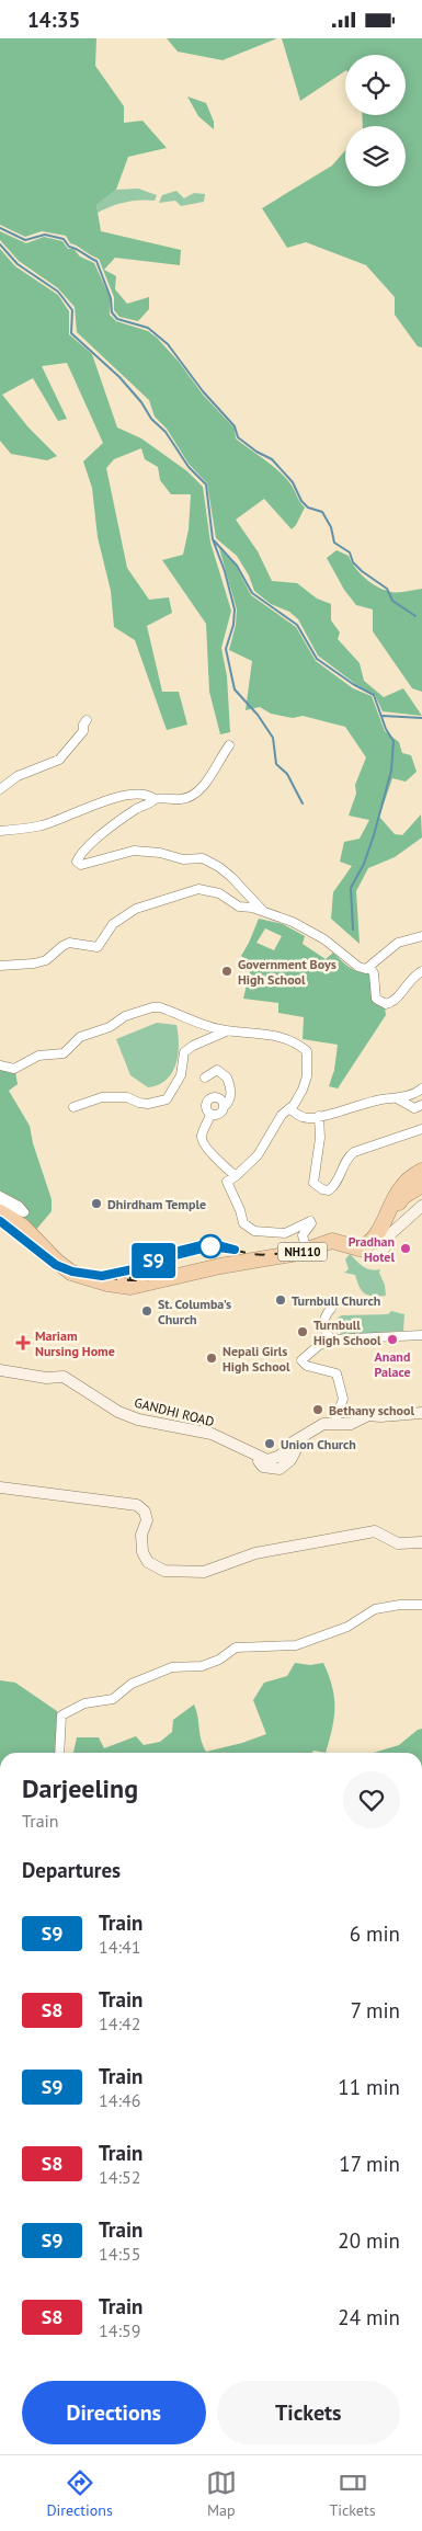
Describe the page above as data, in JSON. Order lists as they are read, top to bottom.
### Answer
{
  "streets": {
    "highway": ["NH110"],
    "street": ["GANDHI ROAD"]
  },
  "places": {
    "other": [
      "Government Boys High School",
      "Dhirdham Temple",
      "Pradhan Hotel",
      "Turnbull Church",
      "St. Columba's Church",
      "Turnbull High School",
      "Anand Palace",
      "Nepali Girls High School",
      "Bethany school",
      "Union Church"
    ],
    "health": ["Mariam Nursing Home"]
  },
  "page": {
    "status": "14:35",
    "on_map": "S9",
    "heading": [
      ["Darjeeling", "Train"],
      "Departures"
    ],
    "list": [
      {
        "mark": "S9",
        "name": "Train",
        "note": "14:41",
        "value": "6 min"
      },
      {
        "mark": "S8",
        "name": "Train",
        "note": "14:42",
        "value": "7 min"
      },
      {
        "mark": "S9",
        "name": "Train",
        "note": "14:46",
        "value": "11 min"
      },
      {
        "mark": "S8",
        "name": "Train",
        "note": "14:52",
        "value": "17 min"
      },
      {
        "mark": "S9",
        "name": "Train",
        "note": "14:55",
        "value": "20 min"
      },
      {
        "mark": "S8",
        "name": "Train",
        "note": "14:59",
        "value": "24 min"
      }
    ],
    "buttons": ["Directions", "Tickets"],
    "tabs": ["Directions", "Map", "Tickets"]
  }
}
